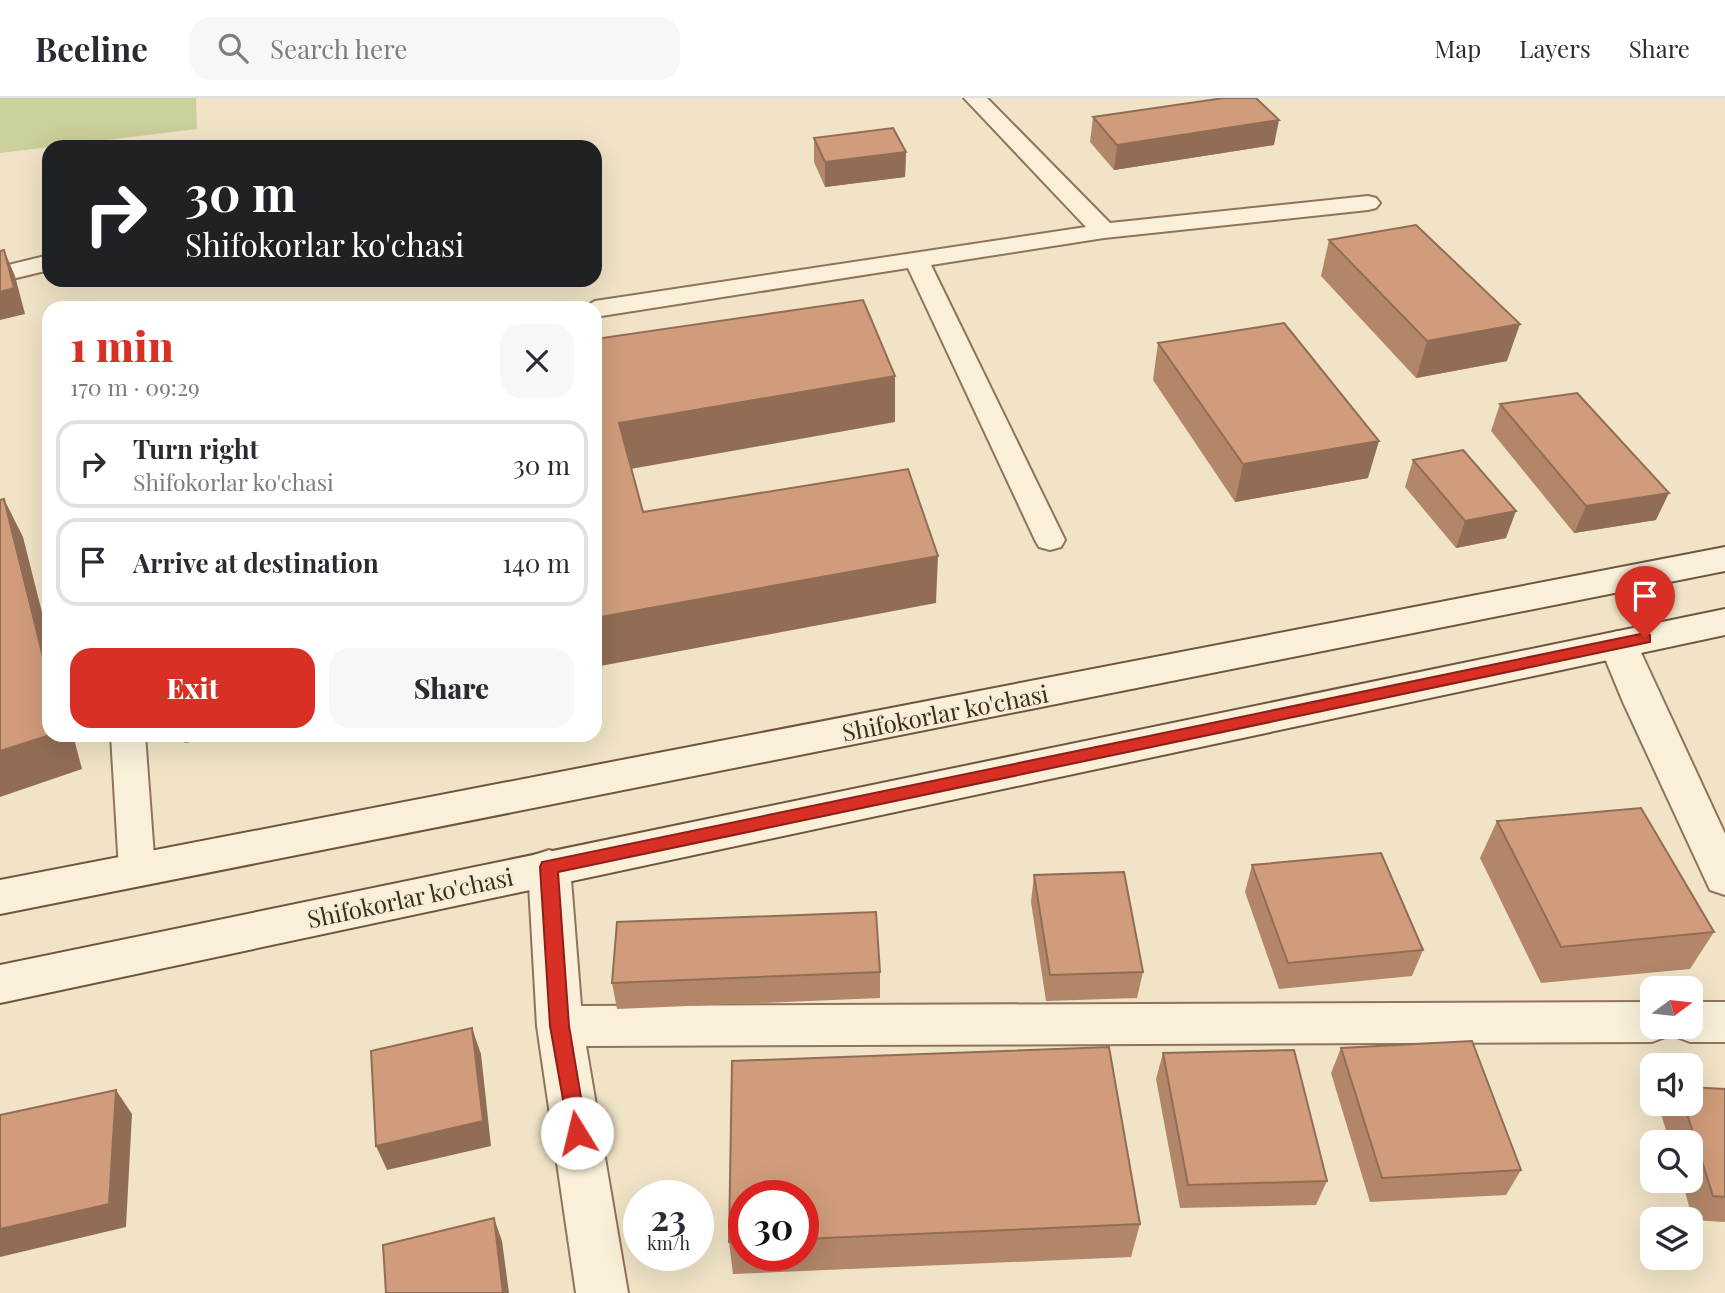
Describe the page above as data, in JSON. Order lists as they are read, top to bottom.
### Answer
{
  "streets": {
    "main road": ["Shifokorlar ko'chasi"]
  },
  "north": "right",
  "page": {
    "header": "Beeline",
    "search": "Search here",
    "nav": ["Map", "Layers", "Share"],
    "turn": ["30 m", "Shifokorlar ko'chasi"],
    "heading": ["1 min", "170 m · 09:29"],
    "list": [
      {
        "name": "Turn right",
        "note": "Shifokorlar ko'chasi",
        "value": "30 m"
      },
      {
        "name": "Arrive at destination",
        "value": "140 m"
      }
    ],
    "buttons": ["Exit", "Share"],
    "speed": "23 km/h",
    "limit": "30"
  }
}
